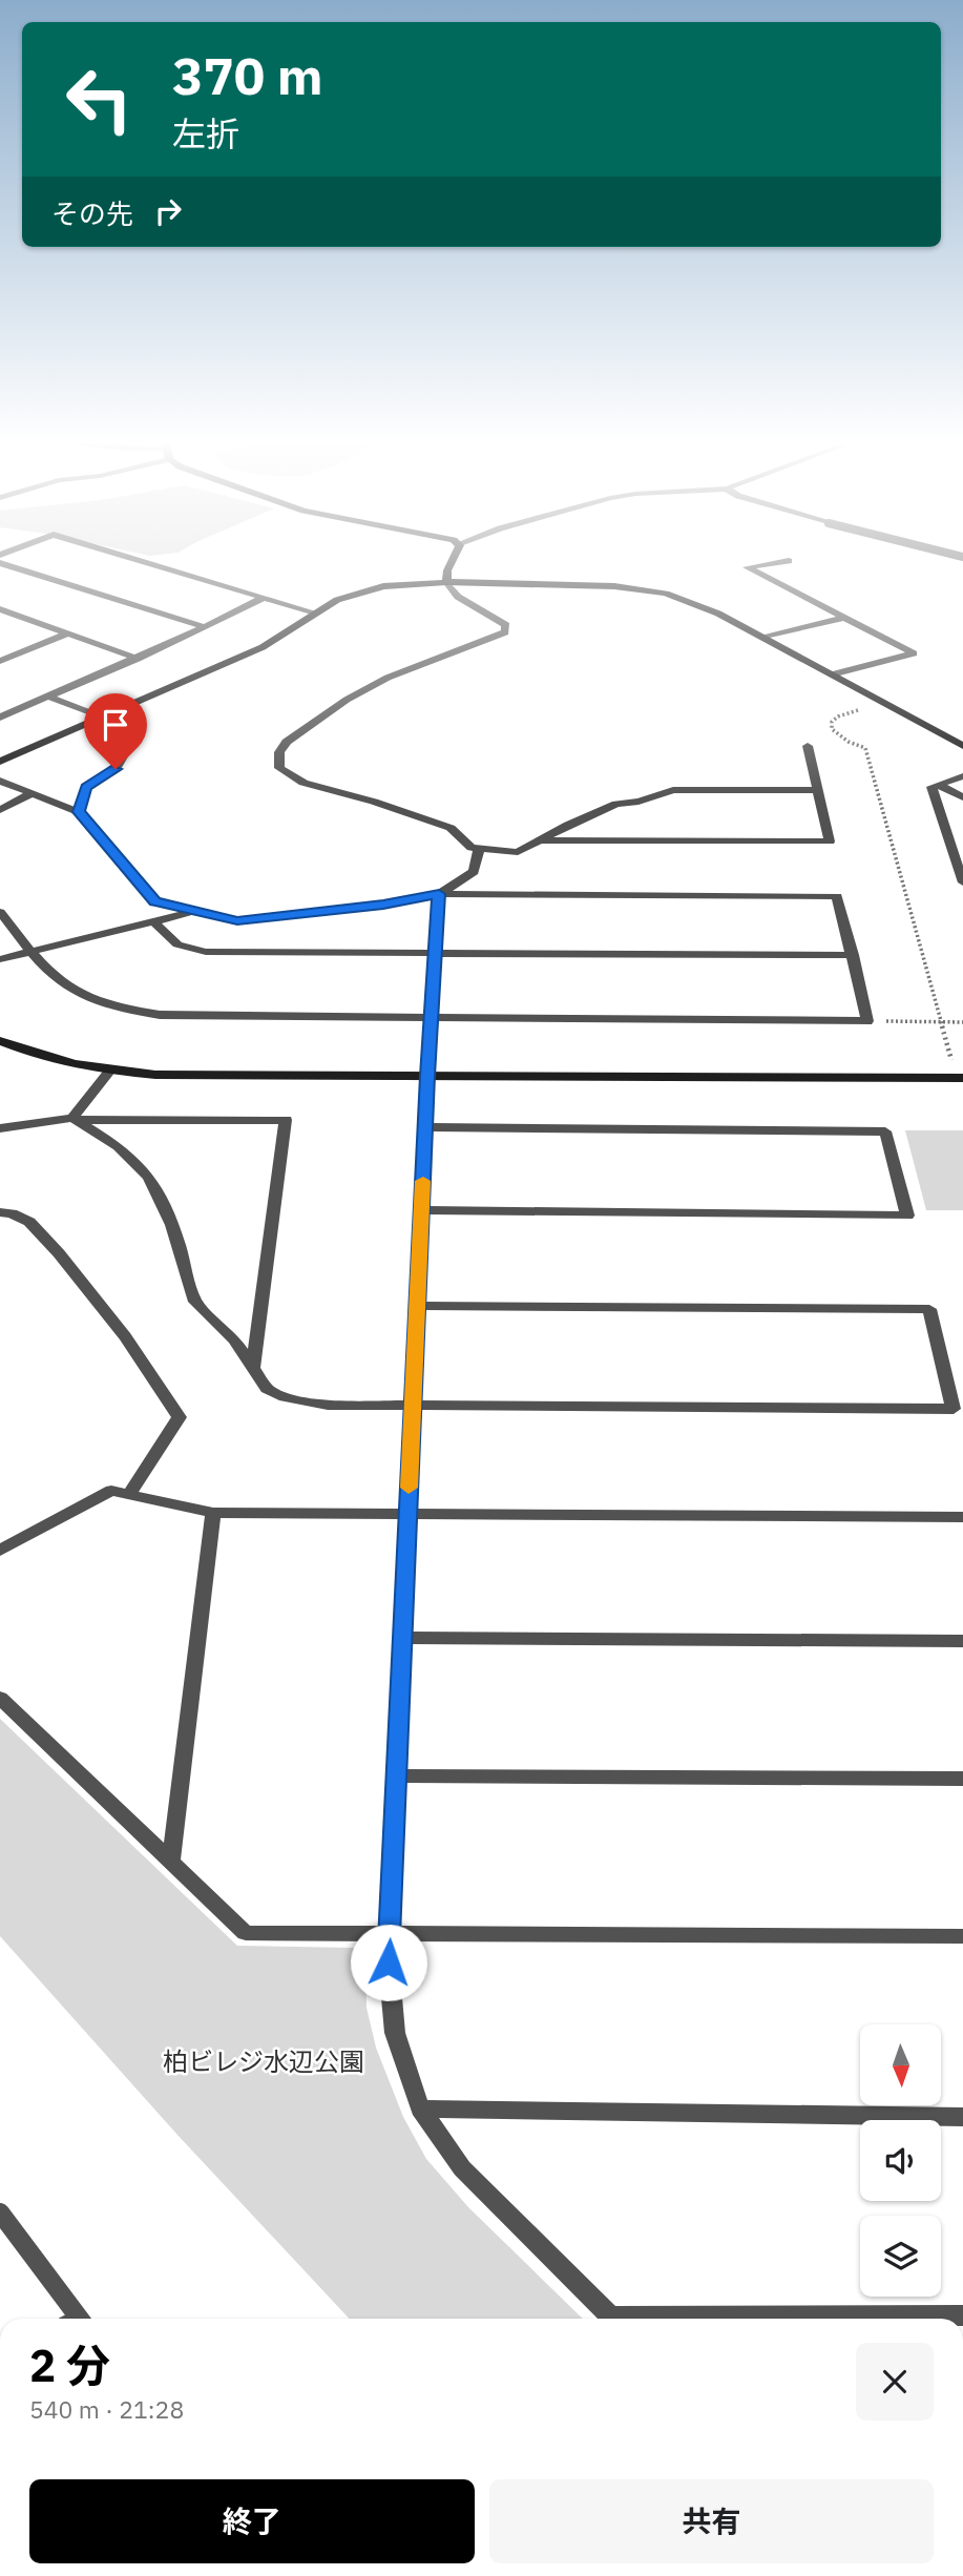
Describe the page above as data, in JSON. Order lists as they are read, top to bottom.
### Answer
{
  "parks": ["柏ビレジ水辺公園"],
  "north": "bottom",
  "page": {
    "turn": ["370 m", "左折"],
    "then": "その先",
    "heading": ["2 分", "540 m · 21:28"],
    "buttons": ["終了", "共有"]
  }
}
